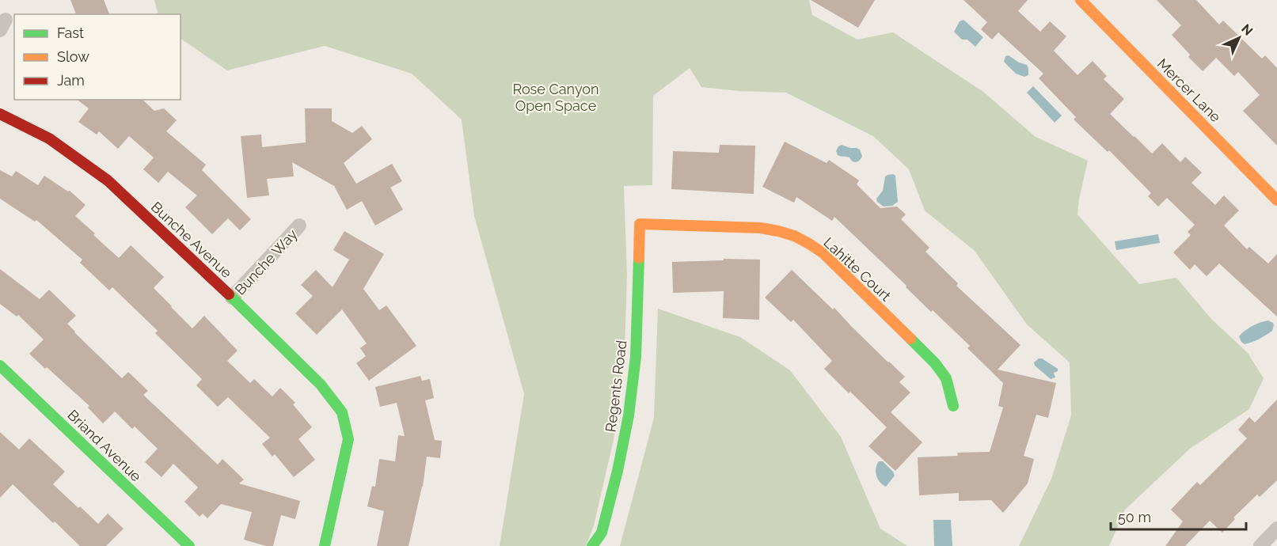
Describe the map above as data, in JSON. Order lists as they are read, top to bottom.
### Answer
{
  "streets": {
    "street": [
      "Mercer Lane",
      "Bunche Avenue",
      "Bunche Way",
      "Lahitte Court",
      "Regents Road",
      "Briand Avenue"
    ]
  },
  "crossings": [
    ["Bunche Avenue", "Bunche Way"],
    ["Lahitte Court", "Regents Road"]
  ],
  "parks": ["Rose Canyon Open Space"],
  "legend": ["Fast", "Slow", "Jam"],
  "scale_bar": "50 m",
  "north": "top right"
}
